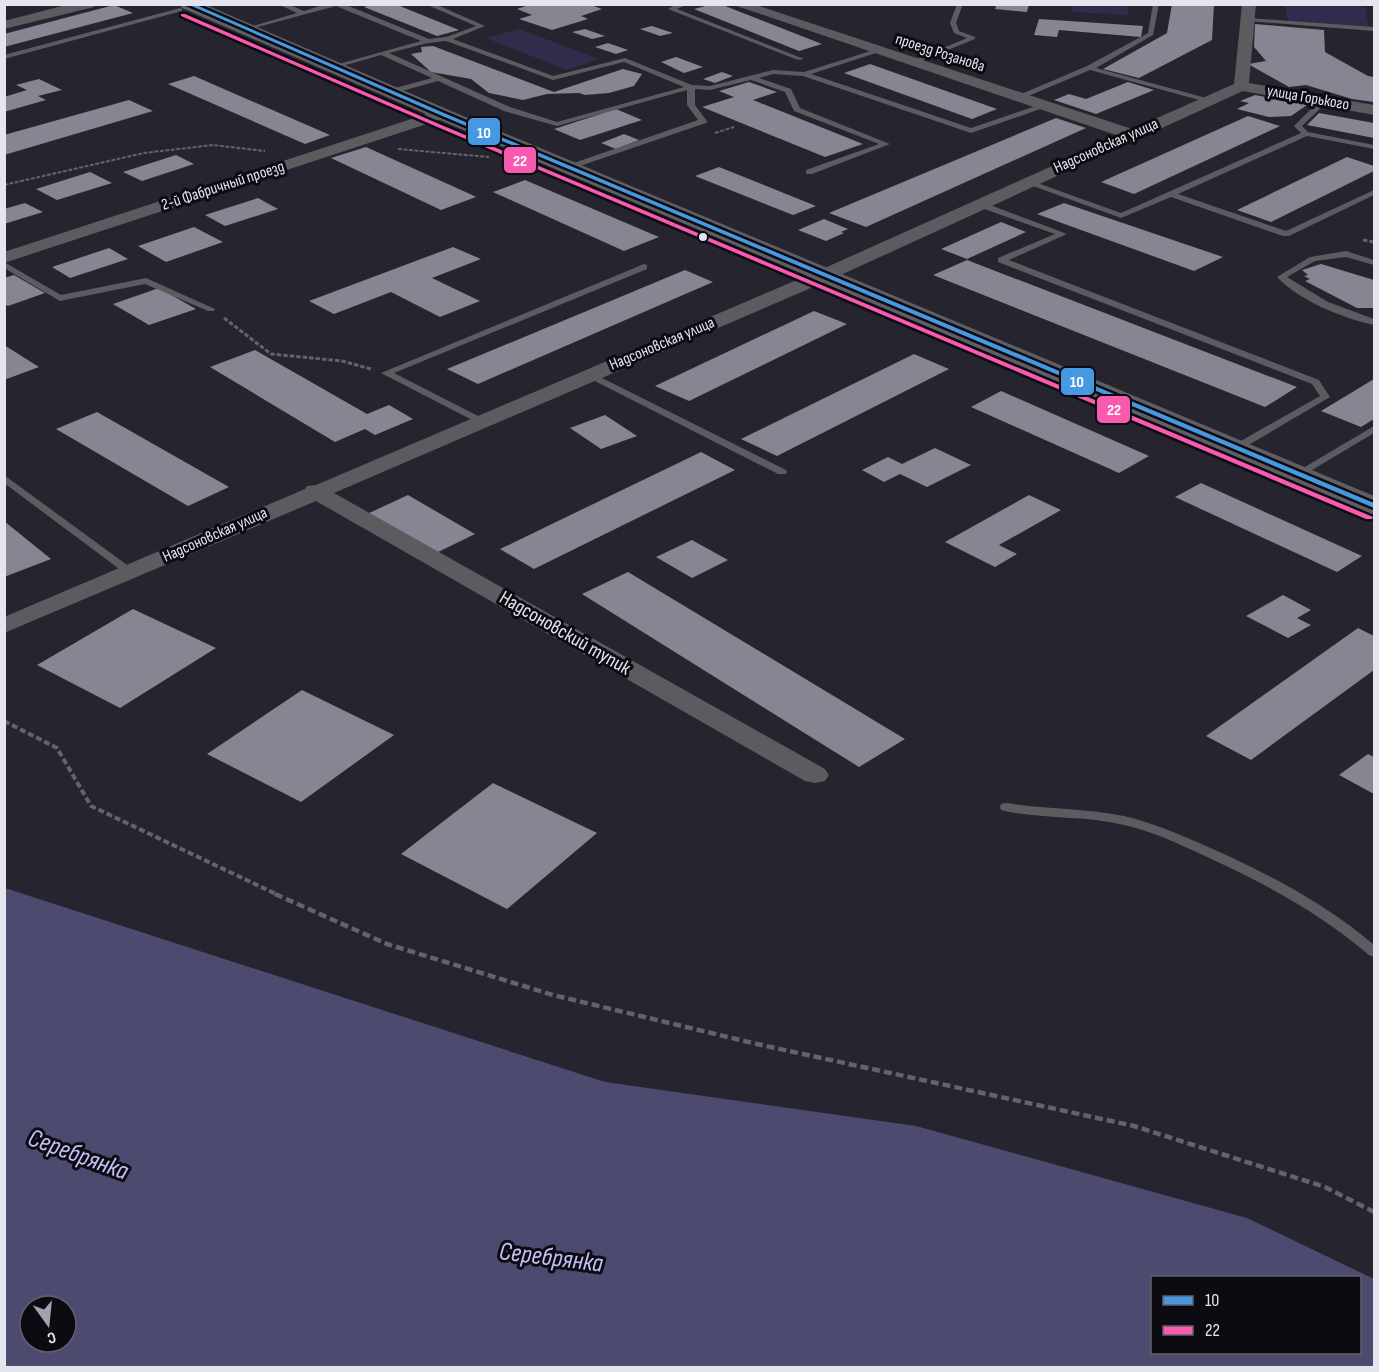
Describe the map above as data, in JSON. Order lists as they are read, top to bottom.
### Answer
{
  "streets": {
    "street": [
      "проезд Розанова",
      "улица Горького",
      "Надсоновская улица",
      "2-й Фабричный проезд",
      "Надсоновский тупик"
    ]
  },
  "crossings": [
    ["проезд Розанова", "Надсоновская улица"],
    ["улица Горького", "Надсоновская улица"],
    ["Надсоновская улица", "Надсоновский тупик"]
  ],
  "water": ["Серебрянка"],
  "lines": ["transit line 10", "transit line 22"],
  "legend": ["10", "22"],
  "north": "bottom"
}
